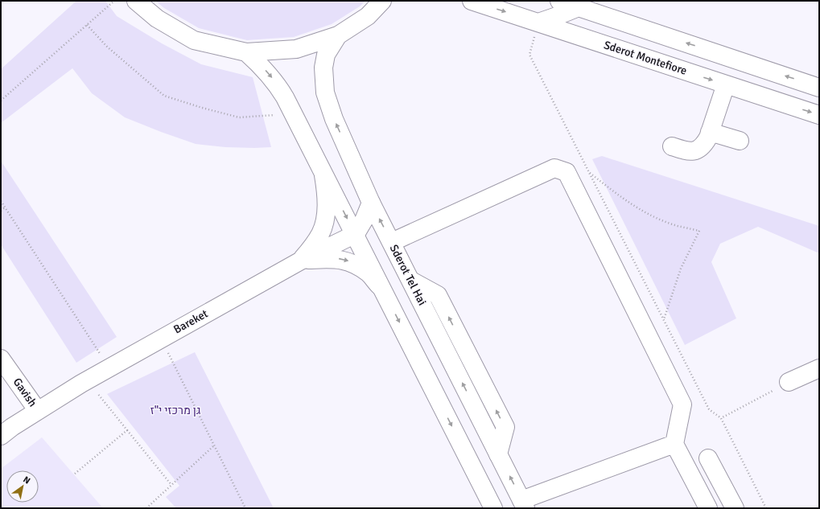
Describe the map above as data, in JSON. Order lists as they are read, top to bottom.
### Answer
{
  "streets": {
    "street": [
      "Sderot Montefiore",
      "Sderot Tel Hai",
      "Bareket",
      "Gavish"
    ]
  },
  "crossings": [
    ["Bareket", "Gavish"]
  ],
  "parks": ["גן מרכזי י\"ז"],
  "north": "top right"
}
